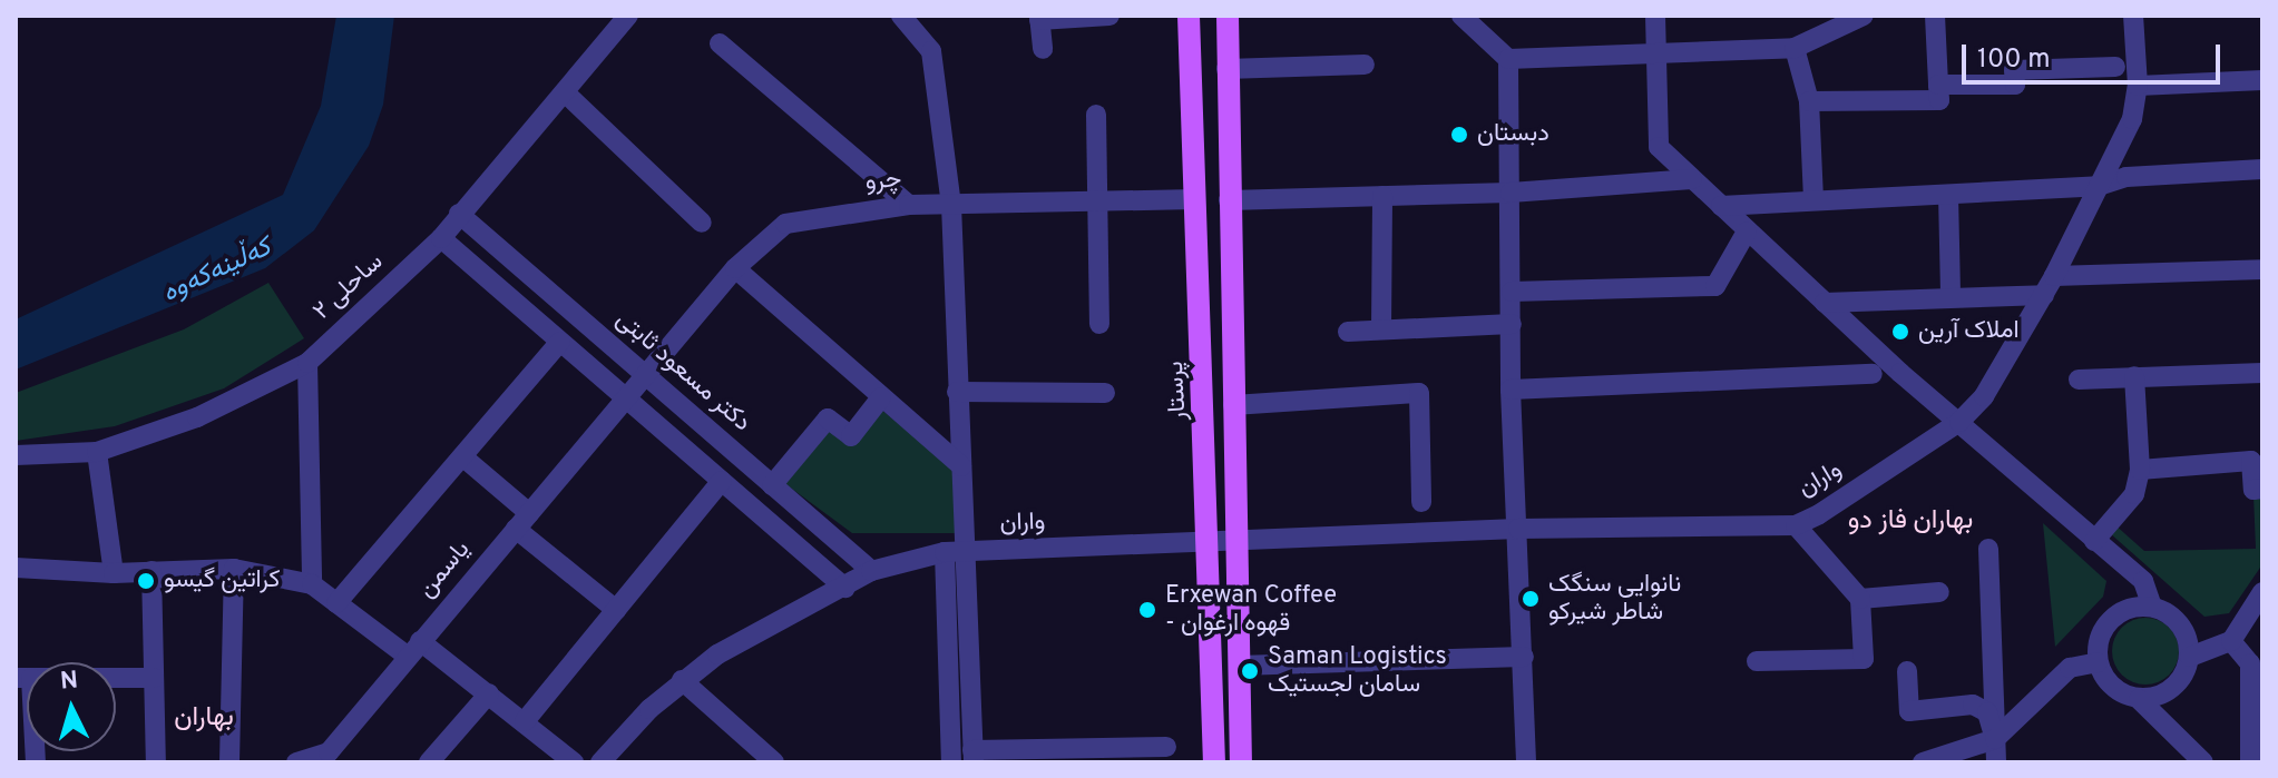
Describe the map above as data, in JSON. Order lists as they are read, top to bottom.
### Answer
{
  "streets": {
    "main road": ["پرستار"],
    "street": [
      "چرو",
      "ساحلی ۲",
      "دکتر مسعود ثابتی",
      "واران",
      "یاسمن"
    ]
  },
  "crossings": [
    ["چرو", "دکتر مسعود ثابتی"],
    ["چرو", "پرستار"],
    ["چرو", "یاسمن"],
    ["ساحلی ۲", "دکتر مسعود ثابتی"],
    ["دکتر مسعود ثابتی", "واران"],
    ["پرستار", "واران"]
  ],
  "districts": ["بهاران فاز دو", "بهاران"],
  "water": ["کەڵینەکەوە"],
  "places": [
    "دبستان",
    "املاک آرین",
    "کراتین گیسو",
    "نانوایی سنگک شاطر شیرکو",
    "Erxewan Coffee - قهوه ارغوان",
    "Saman Logistics سامان لجستیک"
  ],
  "scale_bar": "100 m",
  "north": "top"
}
